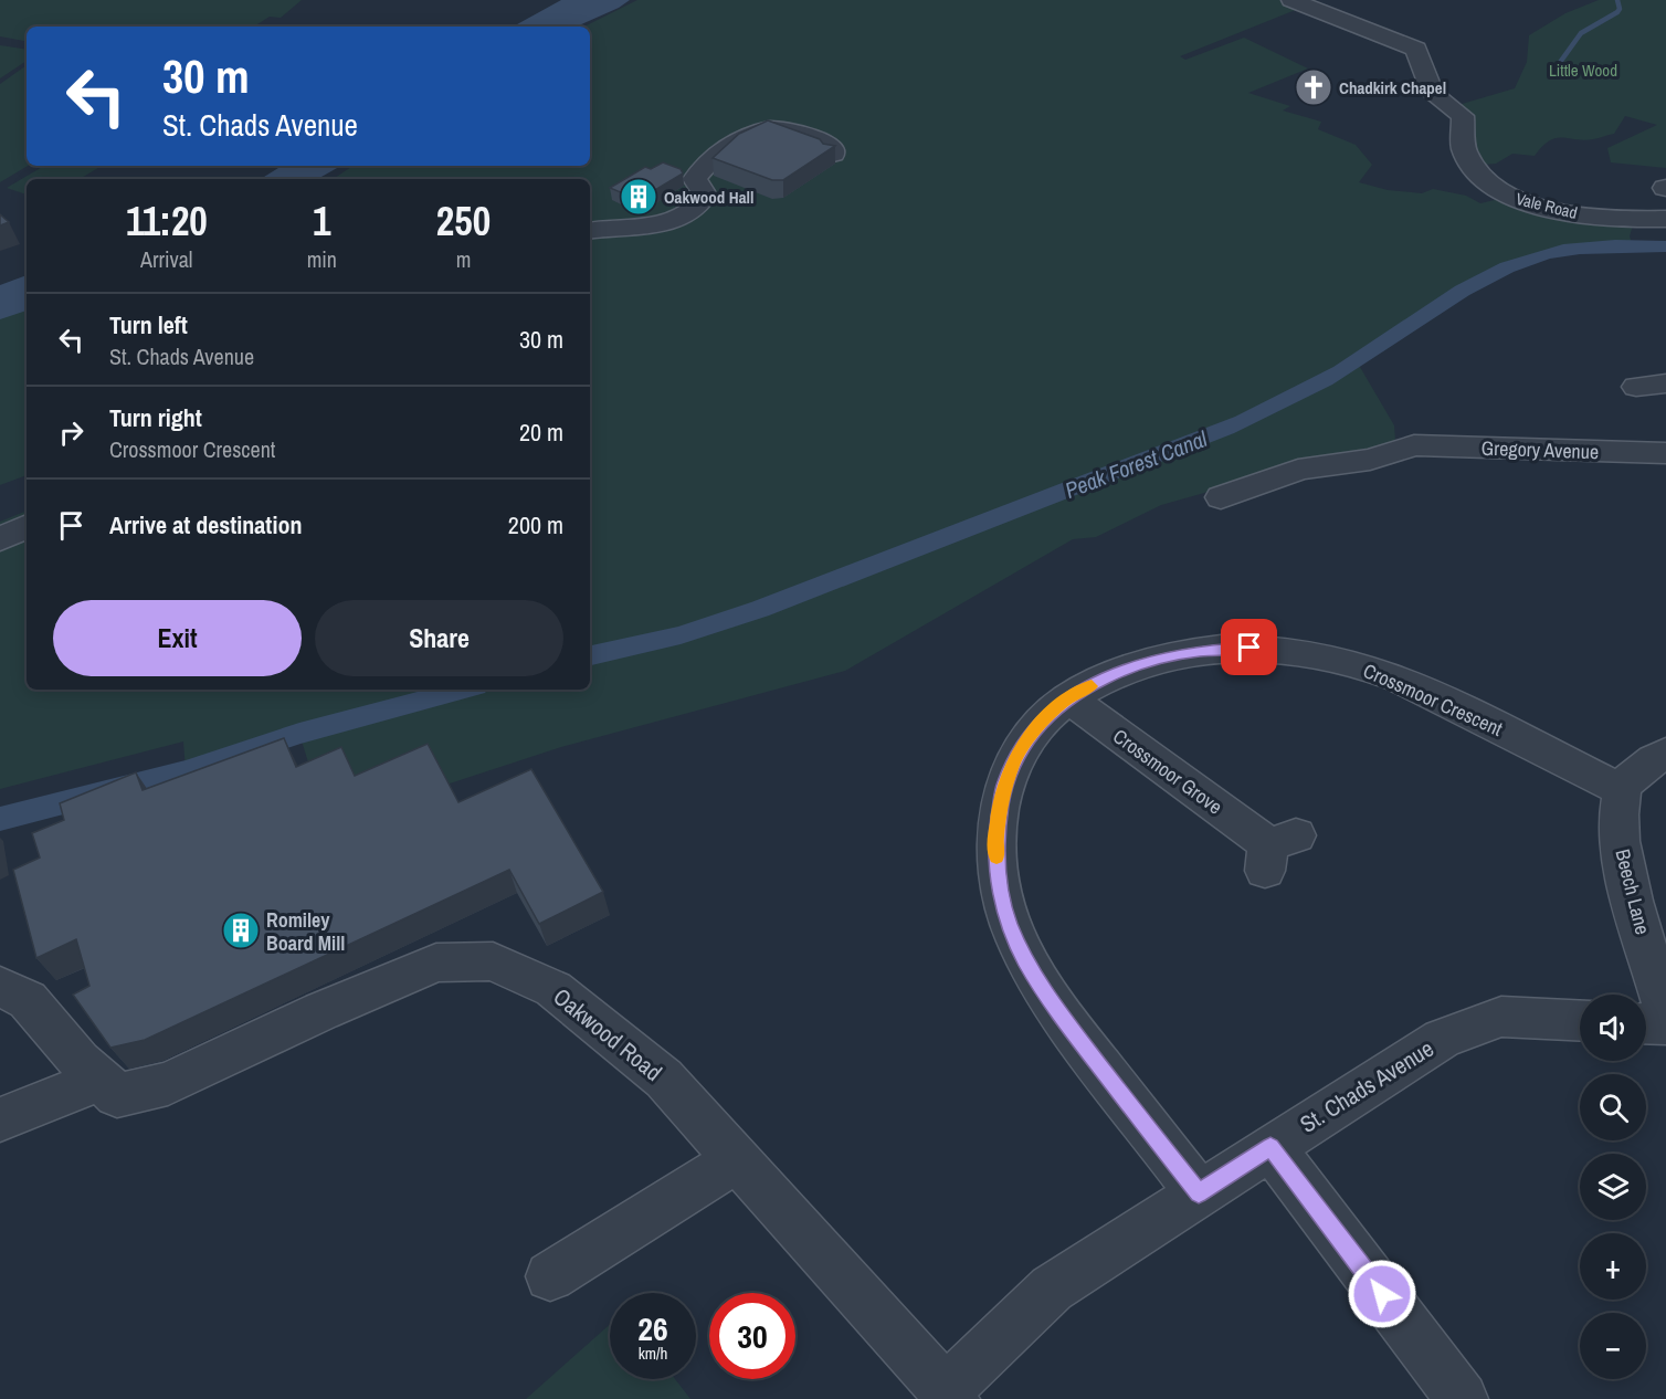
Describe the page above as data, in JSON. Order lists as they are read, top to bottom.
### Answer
{
  "streets": {
    "street": [
      "Vale Road",
      "Gregory Avenue",
      "Crossmoor Crescent",
      "Crossmoor Grove",
      "Beech Lane",
      "Oakwood Road",
      "St. Chads Avenue"
    ]
  },
  "crossings": [
    ["Crossmoor Crescent", "Crossmoor Grove"],
    ["Crossmoor Crescent", "Beech Lane"],
    ["Crossmoor Crescent", "St. Chads Avenue"],
    ["Oakwood Road", "St. Chads Avenue"]
  ],
  "water": ["Peak Forest Canal"],
  "parks": ["Little Wood"],
  "places": {
    "church": ["Chadkirk Chapel"],
    "building": ["Oakwood Hall", "Romiley Board Mill"]
  },
  "page": {
    "turn": ["30 m", "St. Chads Avenue"],
    "eta": [
      "11:20",
      "Arrival",
      "1",
      "min",
      "250",
      "m"
    ],
    "list": [
      {
        "name": "Turn left",
        "note": "St. Chads Avenue",
        "value": "30 m"
      },
      {
        "name": "Turn right",
        "note": "Crossmoor Crescent",
        "value": "20 m"
      },
      {
        "name": "Arrive at destination",
        "value": "200 m"
      }
    ],
    "buttons": ["Exit", "Share"],
    "map_buttons": ["+", "−"],
    "speed": "26 km/h",
    "limit": "30"
  }
}
